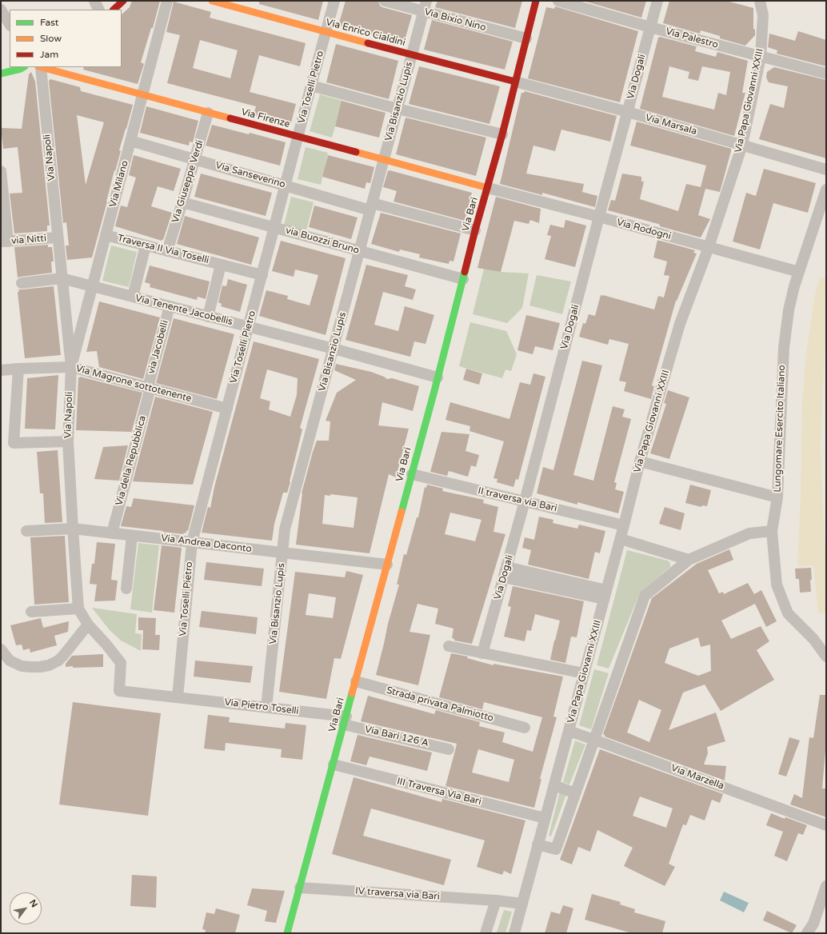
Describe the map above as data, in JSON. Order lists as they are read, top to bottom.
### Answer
{
  "streets": {
    "main road": ["Via Enrico Cialdini", "Via Firenze", "Via Bari"],
    "street": [
      "Via Bixio Nino",
      "Via Palestro",
      "Via Dogali",
      "Via Toselli Pietro",
      "Via Papa Giovanni XXIII",
      "Via Bisanzio Lupis",
      "Via Marsala",
      "Via Napoli",
      "Via Sanseverino",
      "Via Giuseppe Verdi",
      "Via Milano",
      "Via Rodogni",
      "via Nitti",
      "via Buozzi Bruno",
      "Traversa II Via Toselli",
      "Via Tenente Jacobellis",
      "via Jacobelli",
      "Via Magrone sottotenente",
      "Lungomare Esercito Italiano",
      "Via della Repubblica",
      "II traversa via Bari",
      "Via Andrea Daconto",
      "Strada privata Palmiotto",
      "Via Pietro Toselli",
      "Via Bari 126 A",
      "Via Marzella",
      "III Traversa Via Bari",
      "IV traversa via Bari"
    ]
  },
  "crossings": [
    ["Via Bixio Nino", "Via Bisanzio Lupis"],
    ["Via Bixio Nino", "Via Bari"],
    ["Via Enrico Cialdini", "Via Toselli Pietro"],
    ["Via Enrico Cialdini", "Via Bisanzio Lupis"],
    ["Via Enrico Cialdini", "Via Marsala"],
    ["Via Enrico Cialdini", "Via Bari"],
    ["Via Palestro", "Via Dogali"],
    ["Via Palestro", "Via Papa Giovanni XXIII"],
    ["Via Dogali", "Via Marsala"],
    ["Via Dogali", "Via Rodogni"],
    ["Via Dogali", "II traversa via Bari"],
    ["Via Toselli Pietro", "Via Firenze"],
    ["Via Toselli Pietro", "Via Napoli"],
    ["Via Toselli Pietro", "Via Sanseverino"],
    ["Via Toselli Pietro", "via Buozzi Bruno"],
    ["Via Toselli Pietro", "Traversa II Via Toselli"],
    ["Via Toselli Pietro", "Via Tenente Jacobellis"],
    ["Via Toselli Pietro", "Via Magrone sottotenente"],
    ["Via Toselli Pietro", "Via Andrea Daconto"],
    ["Via Toselli Pietro", "Via Pietro Toselli"],
    ["Via Papa Giovanni XXIII", "Via Marsala"],
    ["Via Papa Giovanni XXIII", "Via Rodogni"],
    ["Via Papa Giovanni XXIII", "II traversa via Bari"],
    ["Via Papa Giovanni XXIII", "Via Marzella"],
    ["Via Papa Giovanni XXIII", "III Traversa Via Bari"],
    ["Via Papa Giovanni XXIII", "IV traversa via Bari"],
    ["Via Bisanzio Lupis", "Via Firenze"],
    ["Via Bisanzio Lupis", "Via Sanseverino"],
    ["Via Bisanzio Lupis", "via Buozzi Bruno"],
    ["Via Bisanzio Lupis", "Via Tenente Jacobellis"],
    ["Via Bisanzio Lupis", "Via Andrea Daconto"],
    ["Via Bisanzio Lupis", "Via Pietro Toselli"],
    ["Via Firenze", "Via Napoli"],
    ["Via Firenze", "Via Giuseppe Verdi"],
    ["Via Firenze", "Via Milano"],
    ["Via Firenze", "Via Bari"],
    ["Via Firenze", "Via Rodogni"],
    ["Via Marsala", "Via Bari"],
    ["Via Napoli", "Via Milano"],
    ["Via Napoli", "via Nitti"],
    ["Via Napoli", "Via Tenente Jacobellis"],
    ["Via Napoli", "Via Magrone sottotenente"],
    ["Via Napoli", "Via Andrea Daconto"],
    ["Via Napoli", "Via Pietro Toselli"],
    ["Via Sanseverino", "Via Giuseppe Verdi"],
    ["Via Sanseverino", "Via Milano"],
    ["Via Sanseverino", "Via Bari"],
    ["Via Giuseppe Verdi", "via Buozzi Bruno"],
    ["Via Giuseppe Verdi", "Traversa II Via Toselli"],
    ["Via Milano", "Traversa II Via Toselli"],
    ["Via Milano", "Via Tenente Jacobellis"],
    ["Via Milano", "Via Magrone sottotenente"],
    ["Via Bari", "Via Rodogni"],
    ["Via Bari", "via Buozzi Bruno"],
    ["Via Bari", "Via Tenente Jacobellis"],
    ["Via Bari", "II traversa via Bari"],
    ["Via Bari", "Via Andrea Daconto"],
    ["Via Bari", "Strada privata Palmiotto"],
    ["Via Bari", "Via Pietro Toselli"],
    ["Via Bari", "Via Bari 126 A"],
    ["Via Bari", "III Traversa Via Bari"],
    ["Via Bari", "IV traversa via Bari"],
    ["Via Rodogni", "Lungomare Esercito Italiano"],
    ["Traversa II Via Toselli", "Via Tenente Jacobellis"],
    ["Via Tenente Jacobellis", "via Jacobelli"],
    ["via Jacobelli", "Via Magrone sottotenente"],
    ["via Jacobelli", "Via della Repubblica"],
    ["Via Magrone sottotenente", "Via della Repubblica"],
    ["Via della Repubblica", "Via Andrea Daconto"],
    ["Via Pietro Toselli", "Via Bari 126 A"]
  ],
  "legend": ["Fast", "Slow", "Jam"],
  "north": "top right"
}
